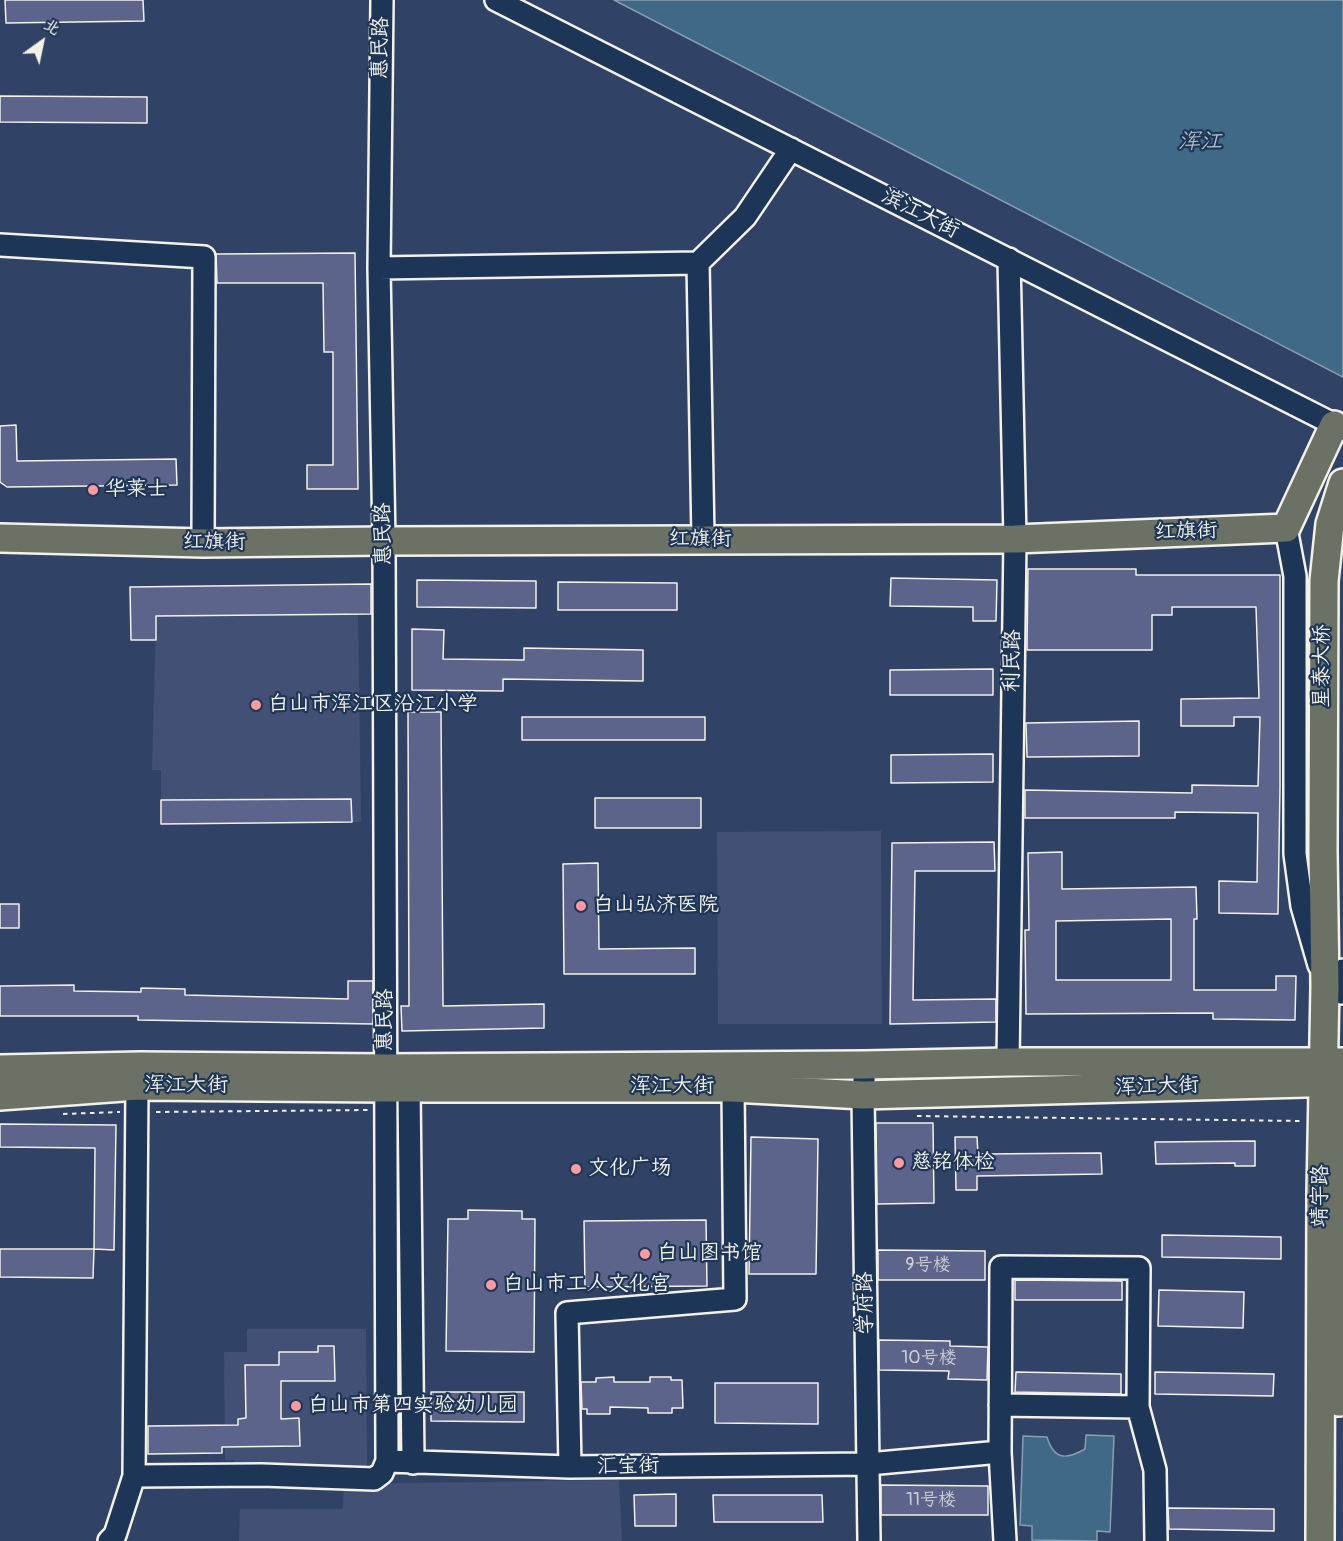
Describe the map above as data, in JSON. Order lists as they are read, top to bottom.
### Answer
{
  "streets": {
    "main road": [
      "红旗街",
      "星泰大桥",
      "浑江大街",
      "靖宇路"
    ],
    "street": [
      "惠民路",
      "滨江大街",
      "利民路",
      "学府路",
      "汇宝街"
    ]
  },
  "crossings": [
    ["惠民路", "红旗街"],
    ["惠民路", "浑江大街"],
    ["惠民路", "汇宝街"],
    ["滨江大街", "利民路"],
    ["红旗街", "利民路"],
    ["利民路", "浑江大街"],
    ["星泰大桥", "靖宇路"],
    ["浑江大街", "靖宇路"],
    ["浑江大街", "学府路"],
    ["学府路", "汇宝街"]
  ],
  "water": ["浑江"],
  "places": [
    "华莱士",
    "白山市浑江区沿江小学",
    "白山弘济医院",
    "慈铭体检",
    "文化广场",
    "白山图书馆",
    "白山市工人文化宫",
    "白山市第四实验幼儿园"
  ],
  "house_numbers": ["9号楼", "10号楼", "11号楼"],
  "north": "top right"
}
